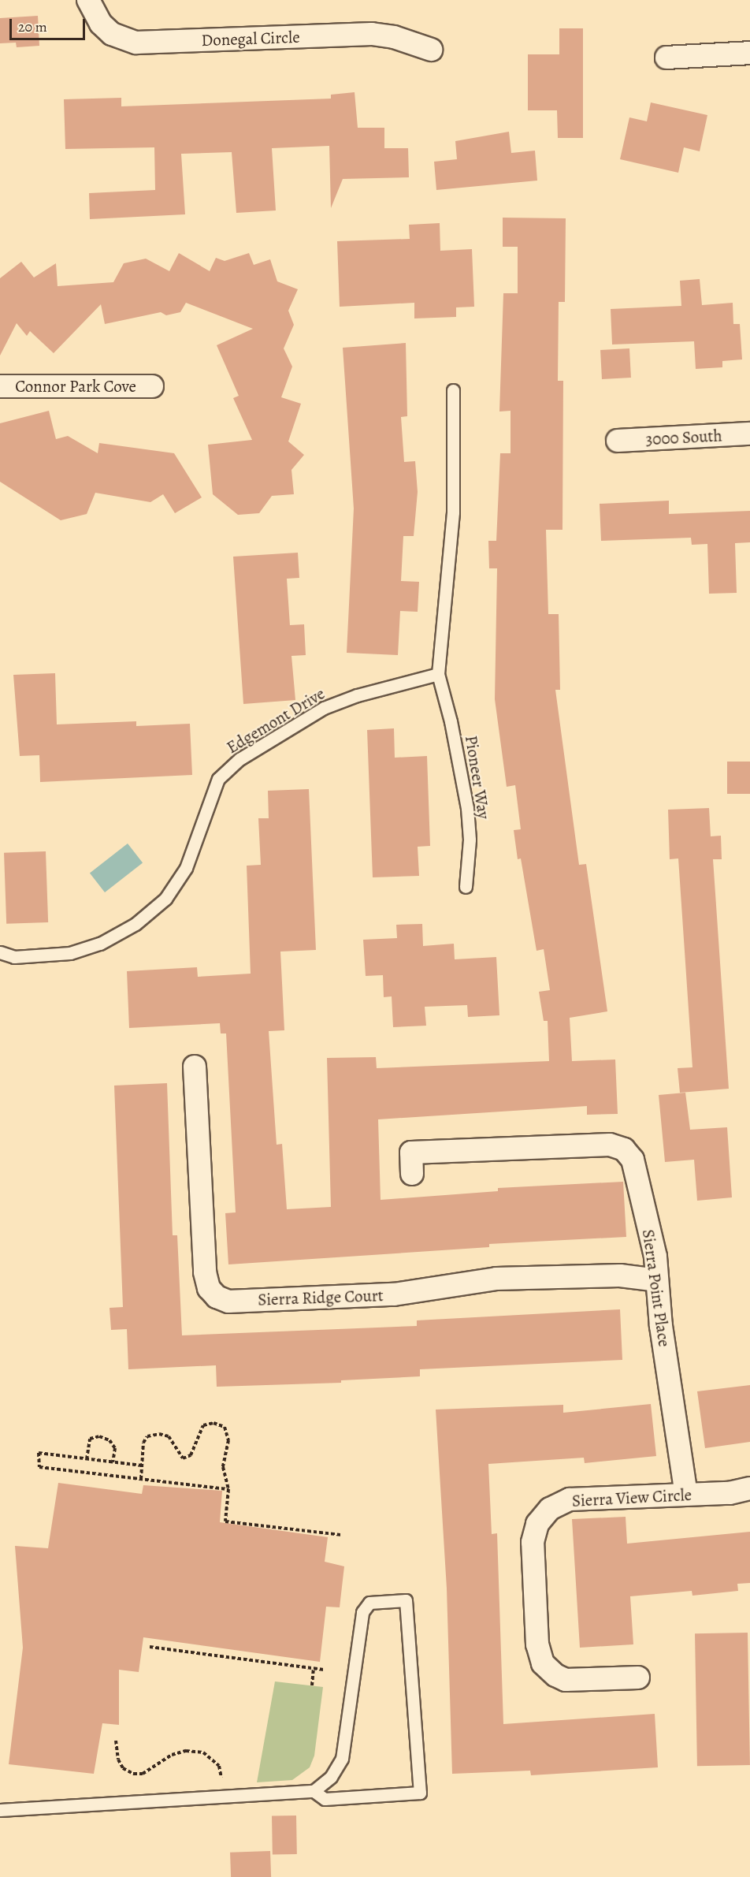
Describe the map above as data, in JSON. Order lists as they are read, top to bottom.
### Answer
{
  "streets": {
    "street": [
      "Donegal Circle",
      "Connor Park Cove",
      "3000 South",
      "Sierra Point Place",
      "Sierra Ridge Court",
      "Sierra View Circle"
    ],
    "lane": ["Edgemont Drive", "Pioneer Way"]
  },
  "crossings": [
    ["Edgemont Drive", "Pioneer Way"],
    ["Sierra Point Place", "Sierra Ridge Court"],
    ["Sierra Point Place", "Sierra View Circle"]
  ],
  "scale_bar": "20 m"
}
